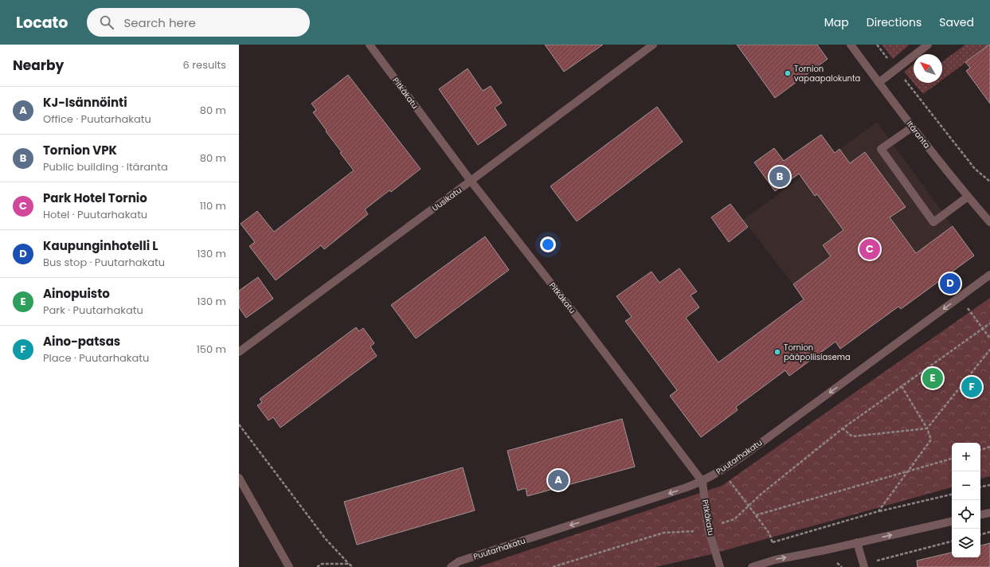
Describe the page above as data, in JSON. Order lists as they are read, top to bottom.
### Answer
{
  "streets": {
    "street": [
      "Pitkäkatu",
      "Itäranta",
      "Uusikatu",
      "Puutarhakatu"
    ]
  },
  "crossings": [
    ["Pitkäkatu", "Uusikatu"],
    ["Pitkäkatu", "Puutarhakatu"]
  ],
  "one_way": ["Puutarhakatu"],
  "places": ["Tornion vapaapalokunta", "Tornion pääpoliisiasema"],
  "north": "top left",
  "page": {
    "header": "Locato",
    "search": "Search here",
    "nav": ["Map", "Directions", "Saved"],
    "heading": ["Nearby", "6 results"],
    "list": [
      {
        "mark": "A",
        "name": "KJ-Isännöinti",
        "note": "Office · Puutarhakatu",
        "value": "80 m"
      },
      {
        "mark": "B",
        "name": "Tornion VPK",
        "note": "Public building · Itäranta",
        "value": "80 m"
      },
      {
        "mark": "C",
        "name": "Park Hotel Tornio",
        "note": "Hotel · Puutarhakatu",
        "value": "110 m"
      },
      {
        "mark": "D",
        "name": "Kaupunginhotelli L",
        "note": "Bus stop · Puutarhakatu",
        "value": "130 m"
      },
      {
        "mark": "E",
        "name": "Ainopuisto",
        "note": "Park · Puutarhakatu",
        "value": "130 m"
      },
      {
        "mark": "F",
        "name": "Aino-patsas",
        "note": "Place · Puutarhakatu",
        "value": "150 m"
      }
    ],
    "pins": [
      "B",
      "C",
      "D",
      "E",
      "F",
      "A"
    ],
    "map_buttons": ["+", "−"]
  }
}
